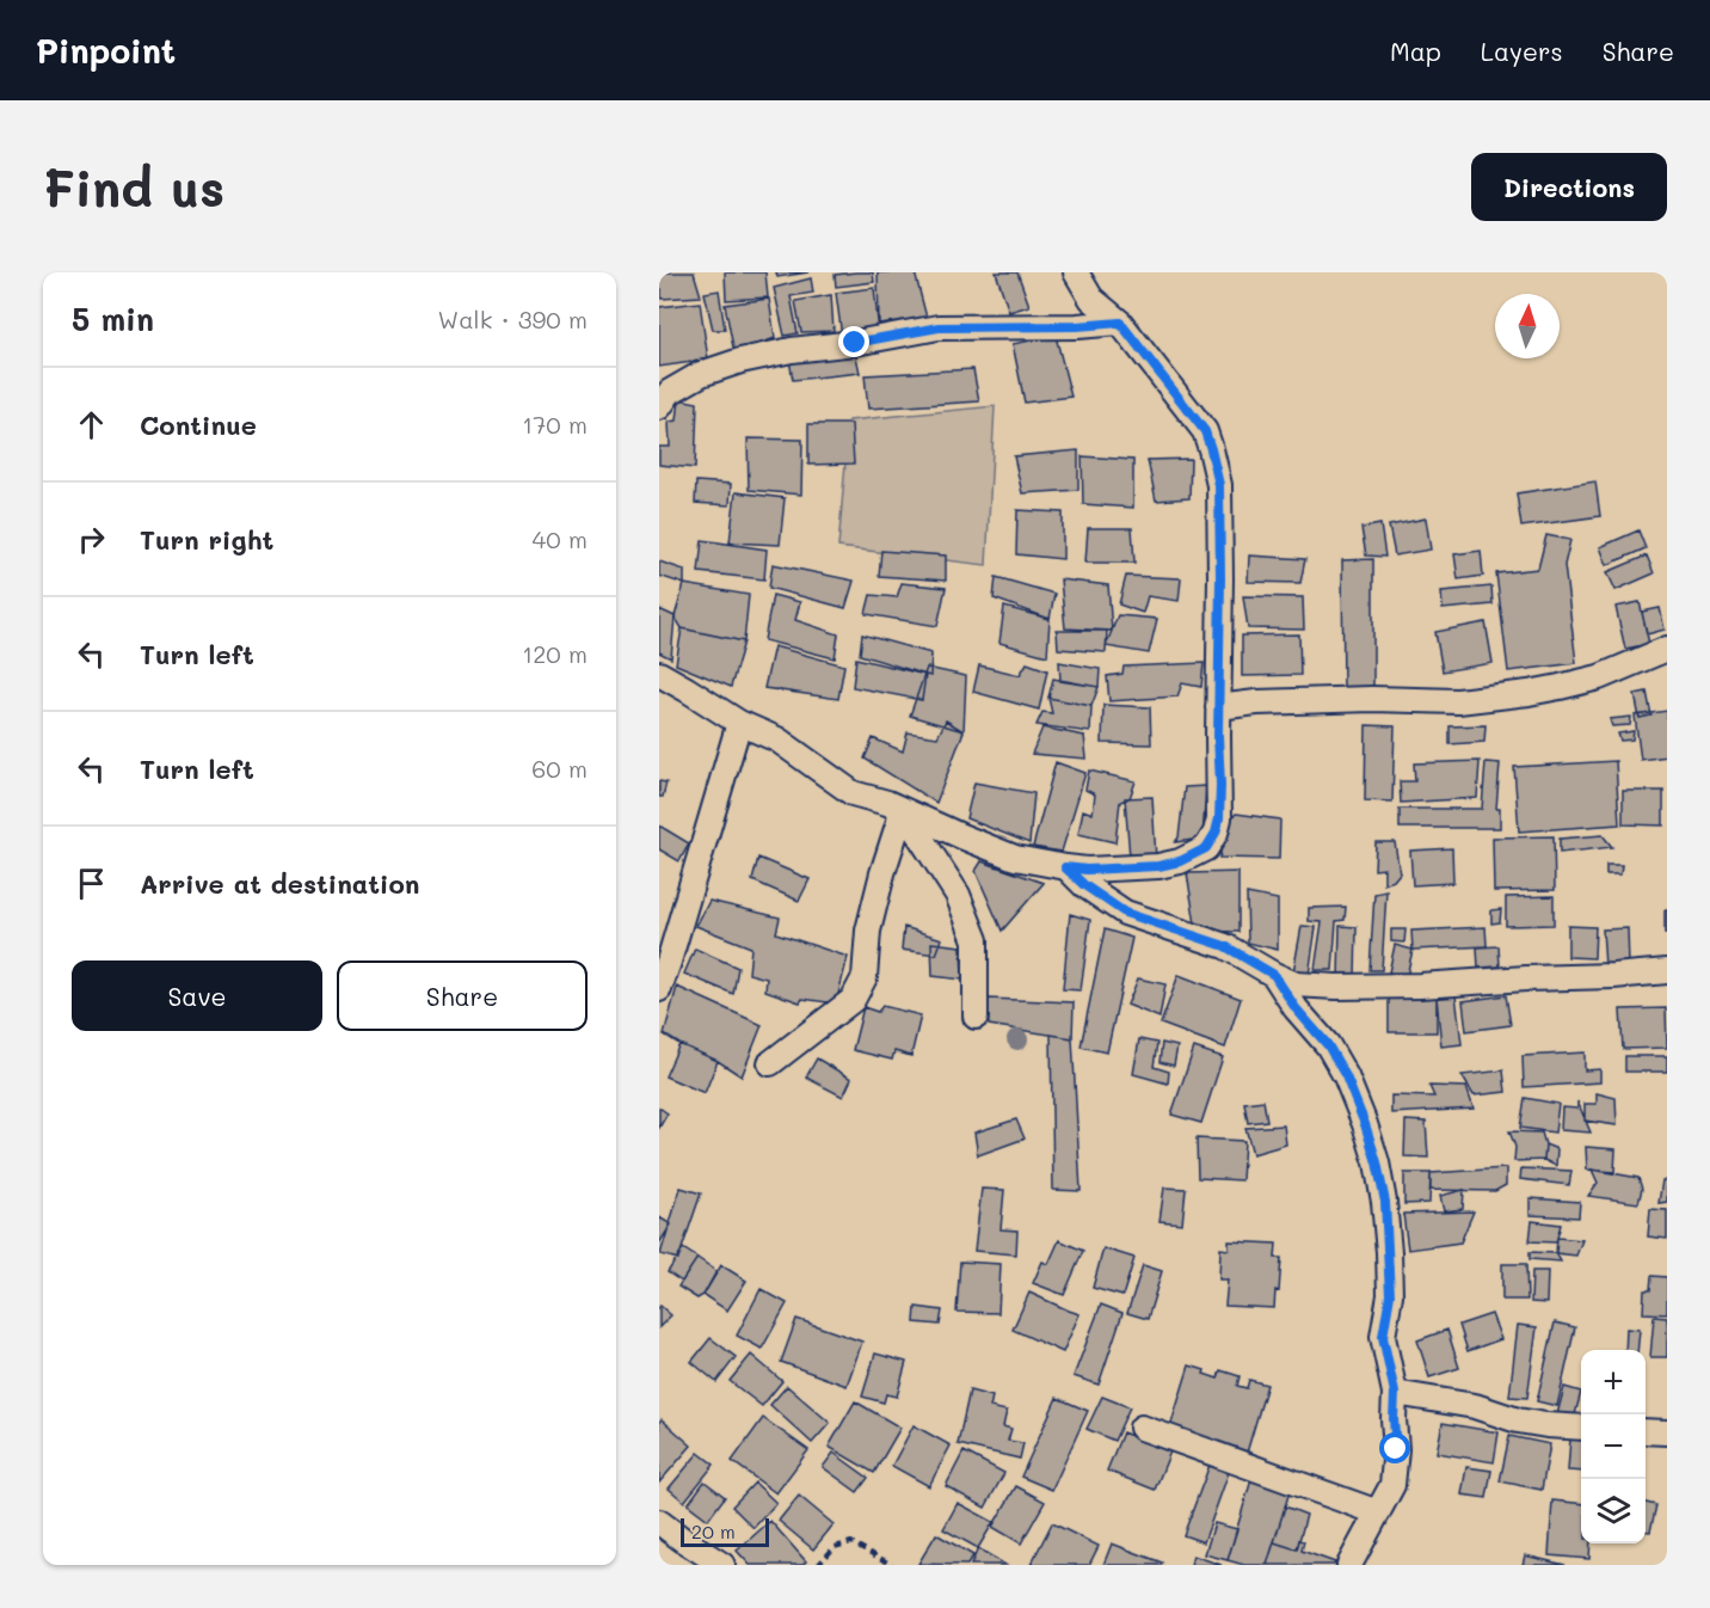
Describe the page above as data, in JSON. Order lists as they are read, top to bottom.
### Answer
{
  "scale_bar": "20 m",
  "north": "top",
  "page": {
    "header": "Pinpoint",
    "nav": ["Map", "Layers", "Share"],
    "buttons": [
      "Directions",
      ["Save", "Share"]
    ],
    "title": "Find us",
    "heading": ["5 min", "Walk · 390 m"],
    "list": [
      ["Continue", "170 m"],
      ["Turn right", "40 m"],
      ["Turn left", "120 m"],
      ["Turn left", "60 m"],
      "Arrive at destination"
    ],
    "map_buttons": ["+", "−"],
    "scale": "20 m"
  }
}
